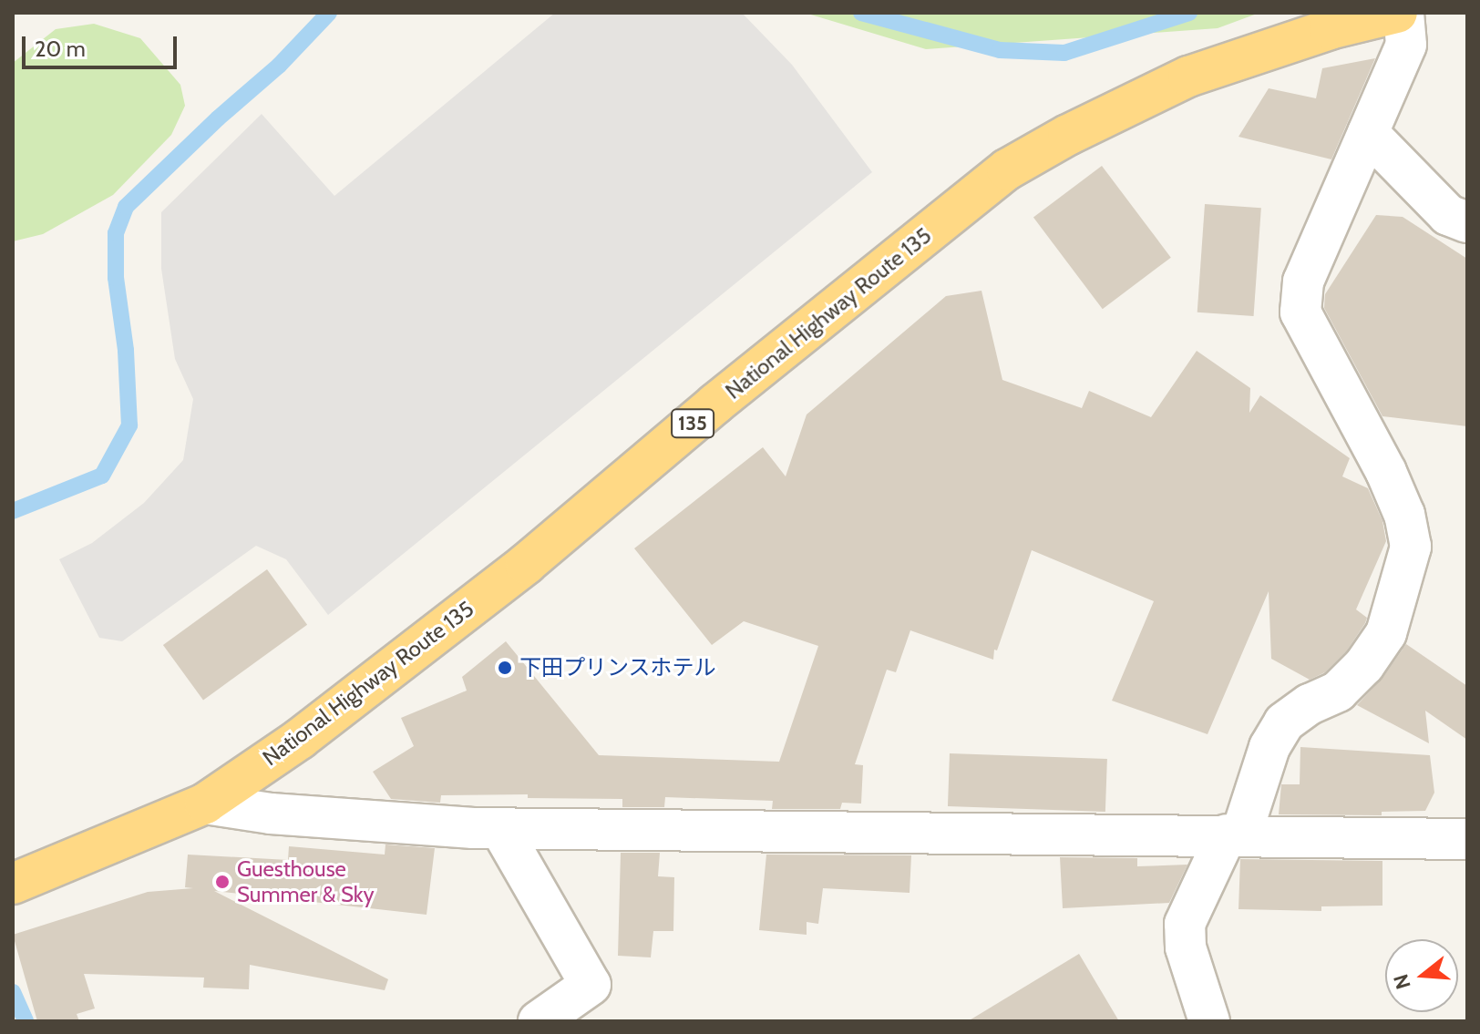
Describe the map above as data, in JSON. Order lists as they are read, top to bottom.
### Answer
{
  "streets": {
    "highway": ["National Highway Route 135", "135"]
  },
  "places": ["下田プリンスホテル", "Guesthouse Summer & Sky"],
  "scale_bar": "20 m",
  "north": "left"
}
